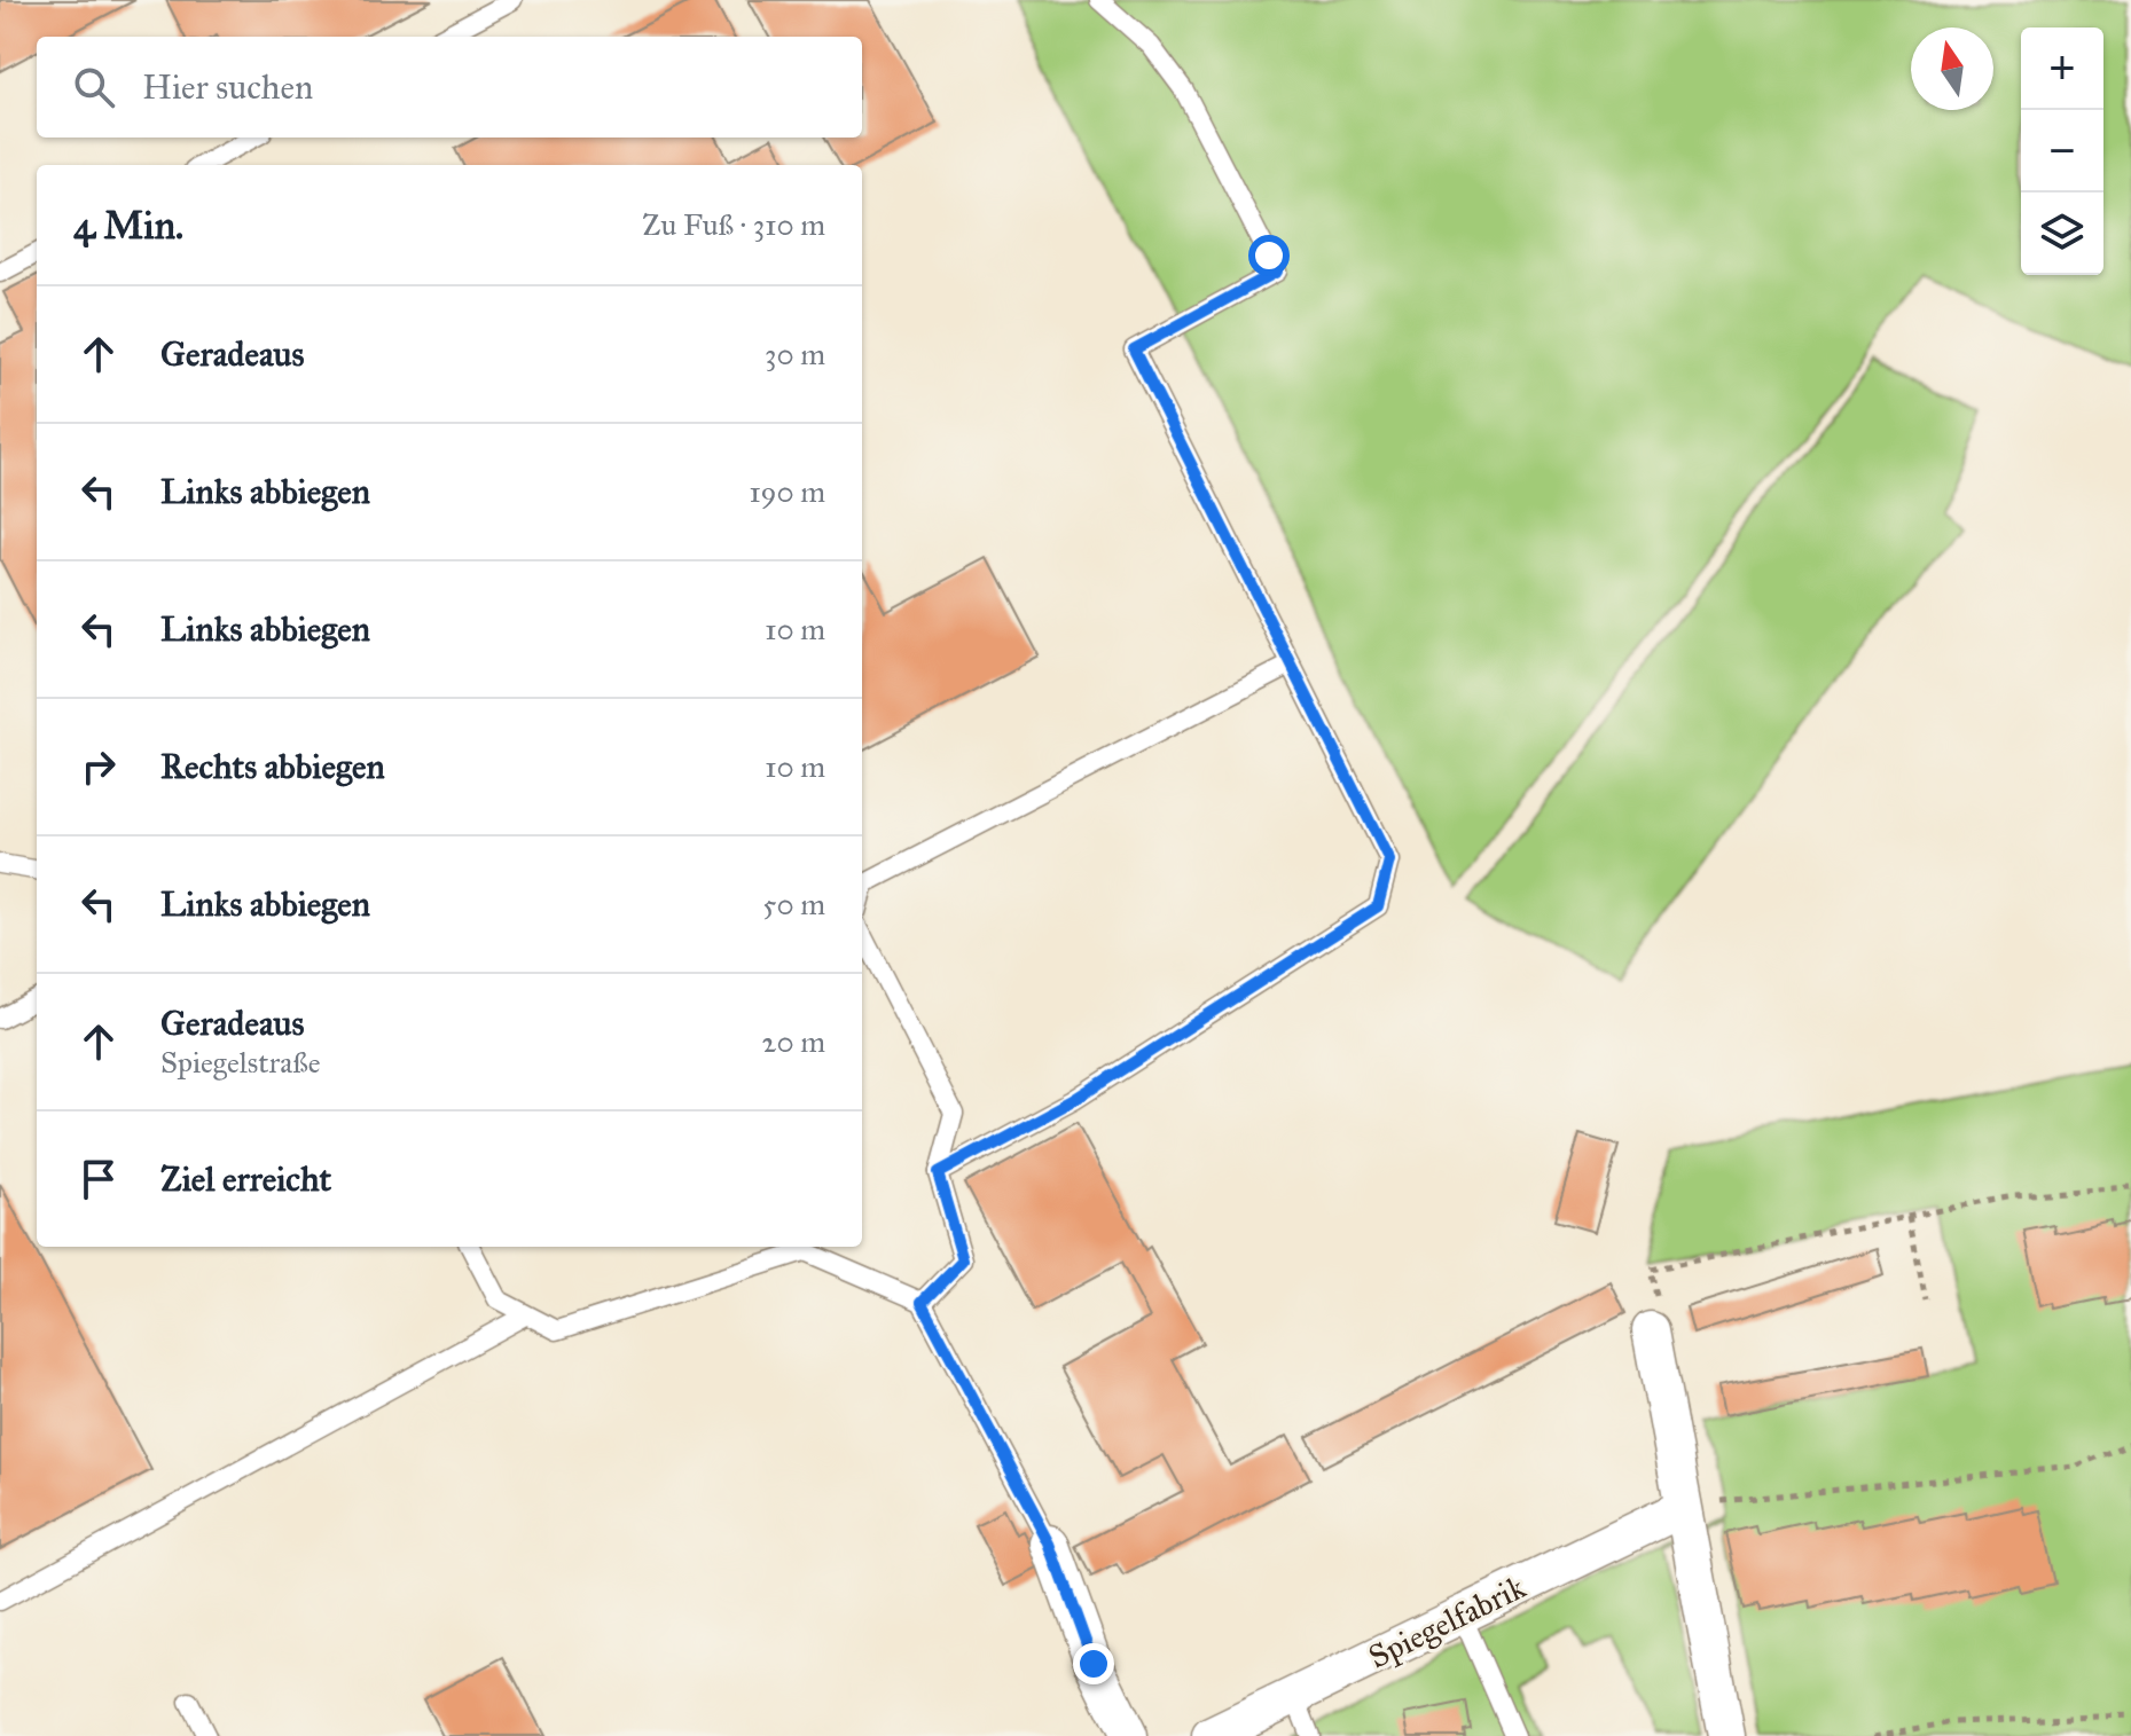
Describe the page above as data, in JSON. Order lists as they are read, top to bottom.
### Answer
{
  "streets": {
    "street": ["Spiegelfabrik"]
  },
  "north": "top",
  "page": {
    "map_buttons": ["+", "−"],
    "search": "Hier suchen",
    "heading": ["4 Min.", "Zu Fuß · 310 m"],
    "list": [
      ["Geradeaus", "30 m"],
      ["Links abbiegen", "190 m"],
      ["Links abbiegen", "10 m"],
      ["Rechts abbiegen", "10 m"],
      ["Links abbiegen", "50 m"],
      ["Geradeaus", "Spiegelstraße", "20 m"],
      "Ziel erreicht"
    ]
  }
}
